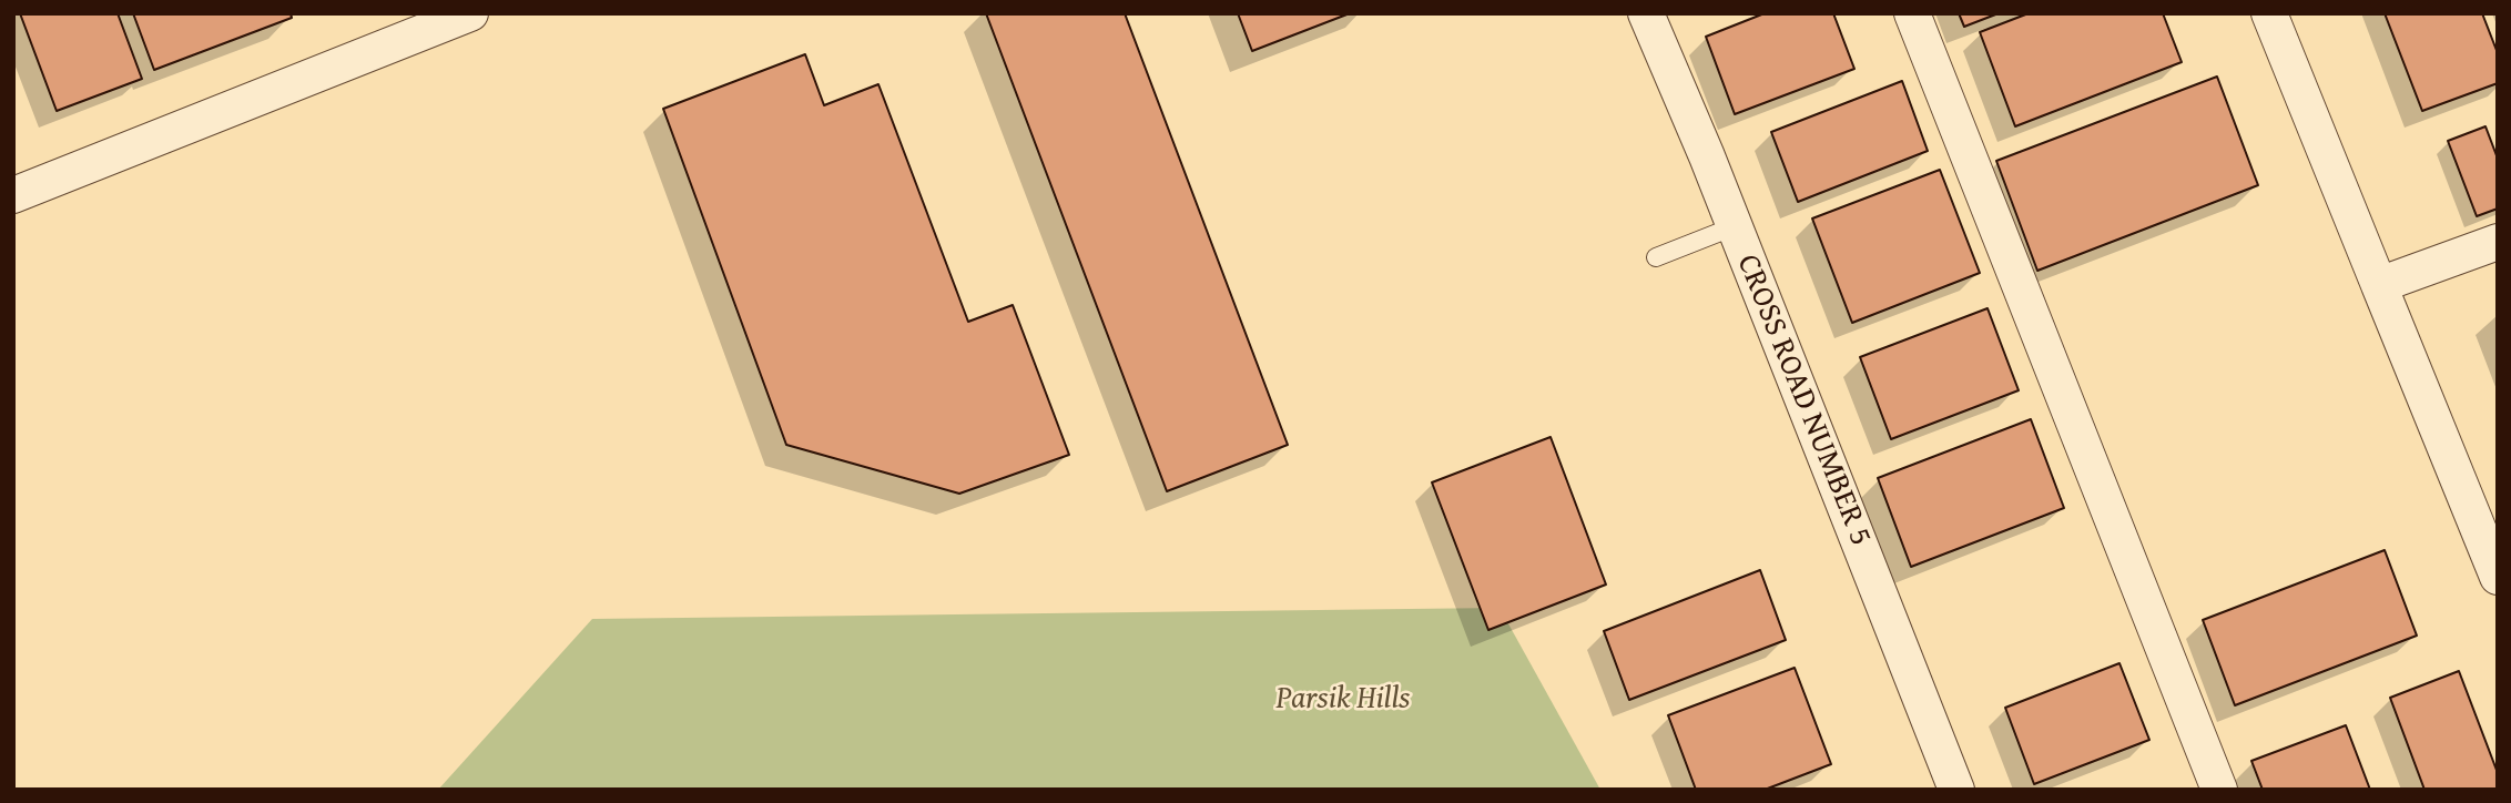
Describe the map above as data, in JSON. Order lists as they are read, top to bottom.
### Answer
{
  "streets": {
    "street": ["CROSS ROAD NUMBER 5"]
  },
  "parks": ["Parsik Hills"]
}
